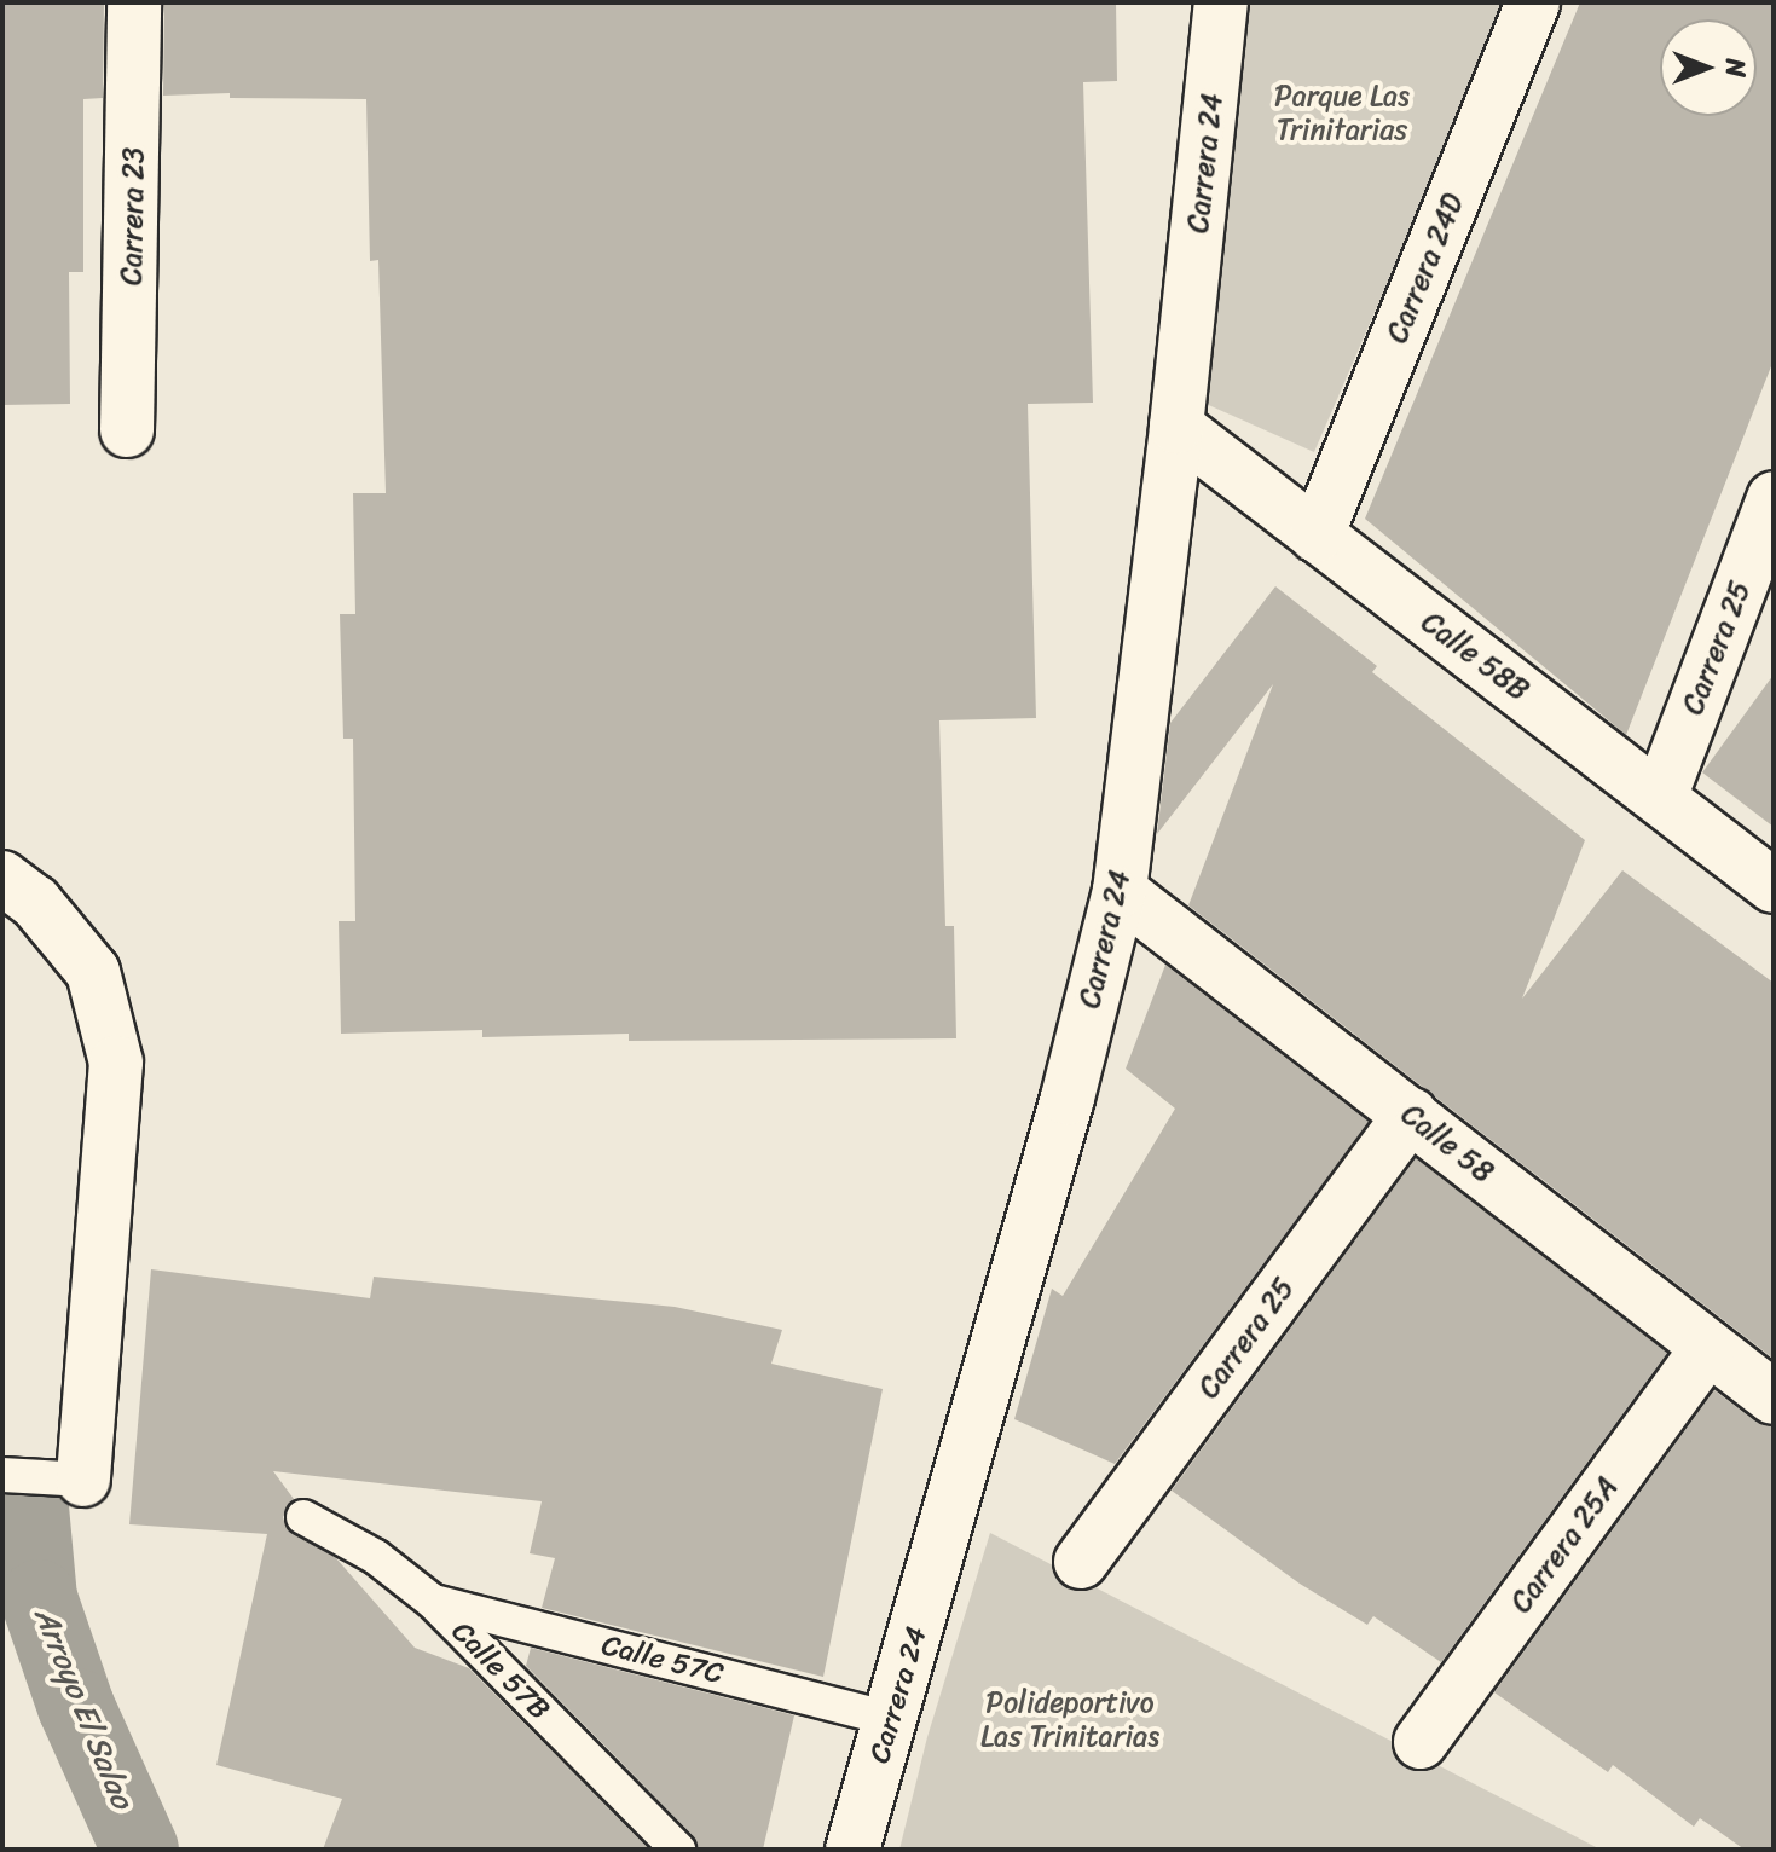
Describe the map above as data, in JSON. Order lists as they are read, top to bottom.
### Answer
{
  "streets": {
    "street": [
      "Carrera 24",
      "Carrera 23",
      "Carrera 24D",
      "Carrera 25",
      "Calle 58B",
      "Calle 58",
      "Carrera 25A"
    ],
    "lane": ["Calle 57C", "Calle 57B"]
  },
  "crossings": [
    ["Carrera 24", "Calle 58B"],
    ["Carrera 24", "Calle 58"],
    ["Carrera 24", "Calle 57C"],
    ["Carrera 24D", "Calle 58B"],
    ["Carrera 25", "Calle 58B"],
    ["Carrera 25", "Calle 58"],
    ["Calle 58", "Carrera 25A"],
    ["Calle 57C", "Calle 57B"]
  ],
  "water": ["Arroyo El Salao"],
  "parks": ["Parque Las Trinitarias", "Polideportivo Las Trinitarias"],
  "north": "right"
}
